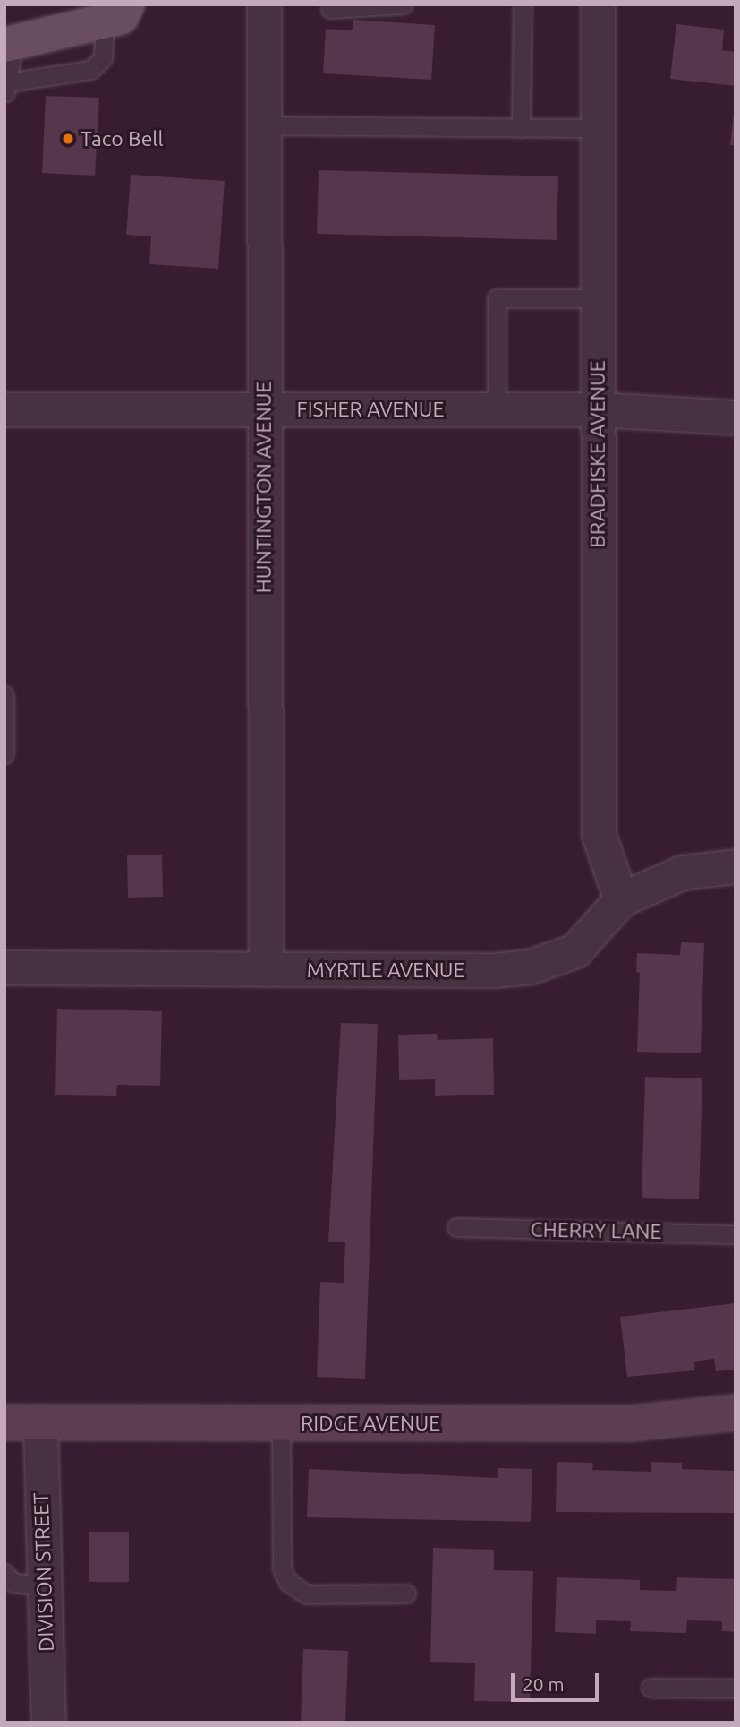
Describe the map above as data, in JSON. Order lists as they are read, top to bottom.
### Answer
{
  "streets": {
    "street": [
      "FISHER AVENUE",
      "BRADFISKE AVENUE",
      "HUNTINGTON AVENUE",
      "MYRTLE AVENUE",
      "RIDGE AVENUE",
      "DIVISION STREET"
    ],
    "lane": ["CHERRY LANE"]
  },
  "crossings": [
    ["FISHER AVENUE", "BRADFISKE AVENUE"],
    ["FISHER AVENUE", "HUNTINGTON AVENUE"],
    ["BRADFISKE AVENUE", "MYRTLE AVENUE"],
    ["HUNTINGTON AVENUE", "MYRTLE AVENUE"],
    ["RIDGE AVENUE", "DIVISION STREET"]
  ],
  "places": ["Taco Bell"],
  "scale_bar": "20 m"
}
